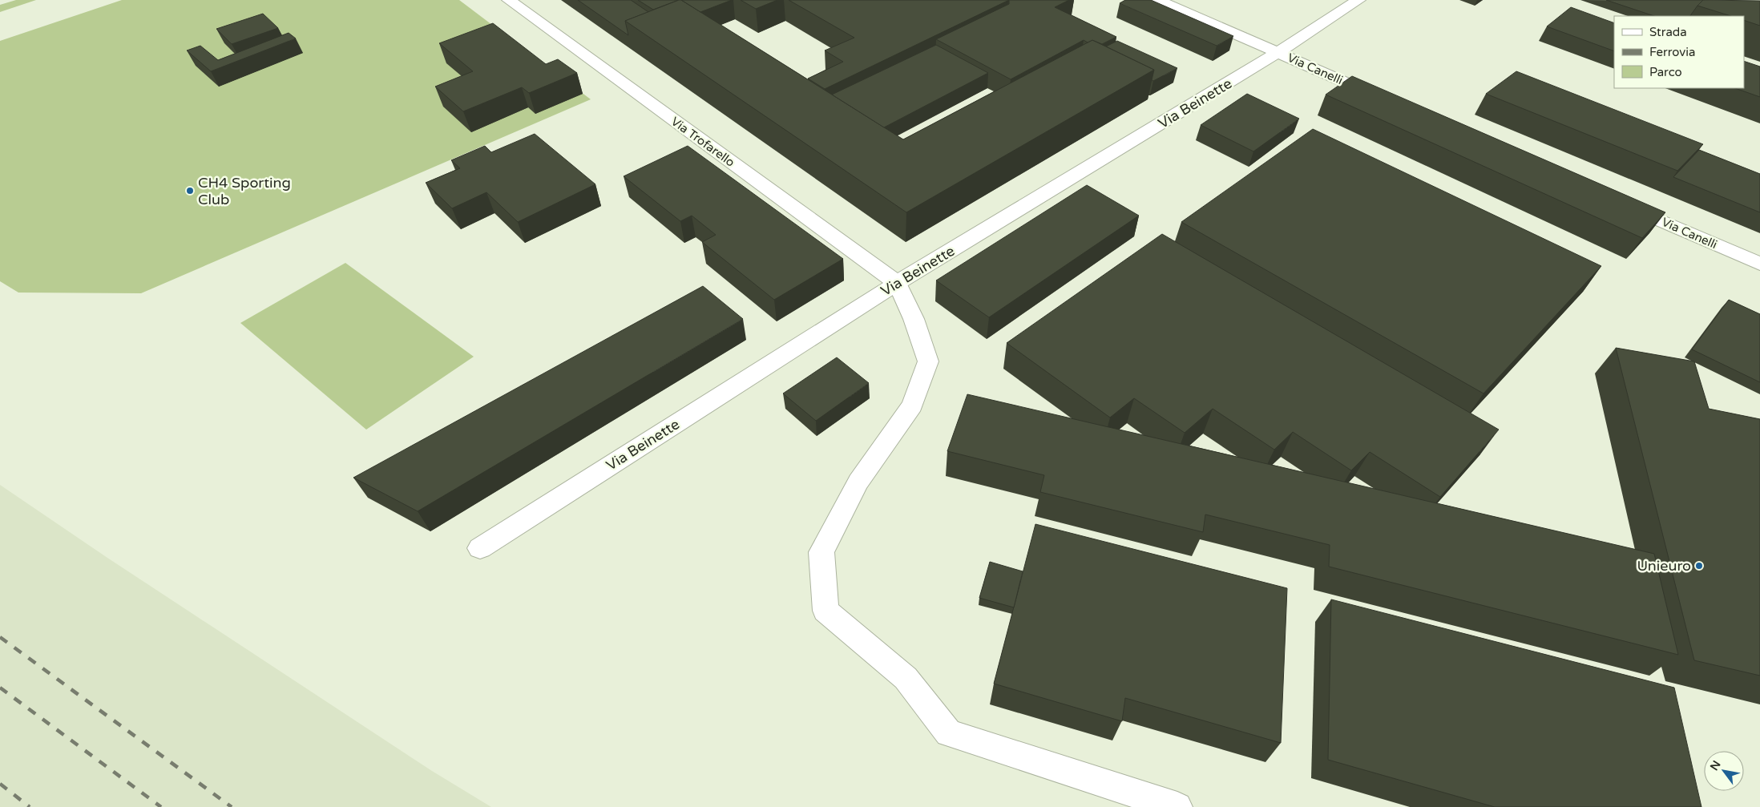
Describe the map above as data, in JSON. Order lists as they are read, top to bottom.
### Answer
{
  "streets": {
    "street": ["Via Canelli", "Via Beinette", "Via Trofarello"]
  },
  "crossings": [
    ["Via Canelli", "Via Beinette"],
    ["Via Beinette", "Via Trofarello"]
  ],
  "places": ["CH4 Sporting Club", "Unieuro"],
  "legend": ["Strada", "Ferrovia", "Parco"],
  "north": "top left"
}
